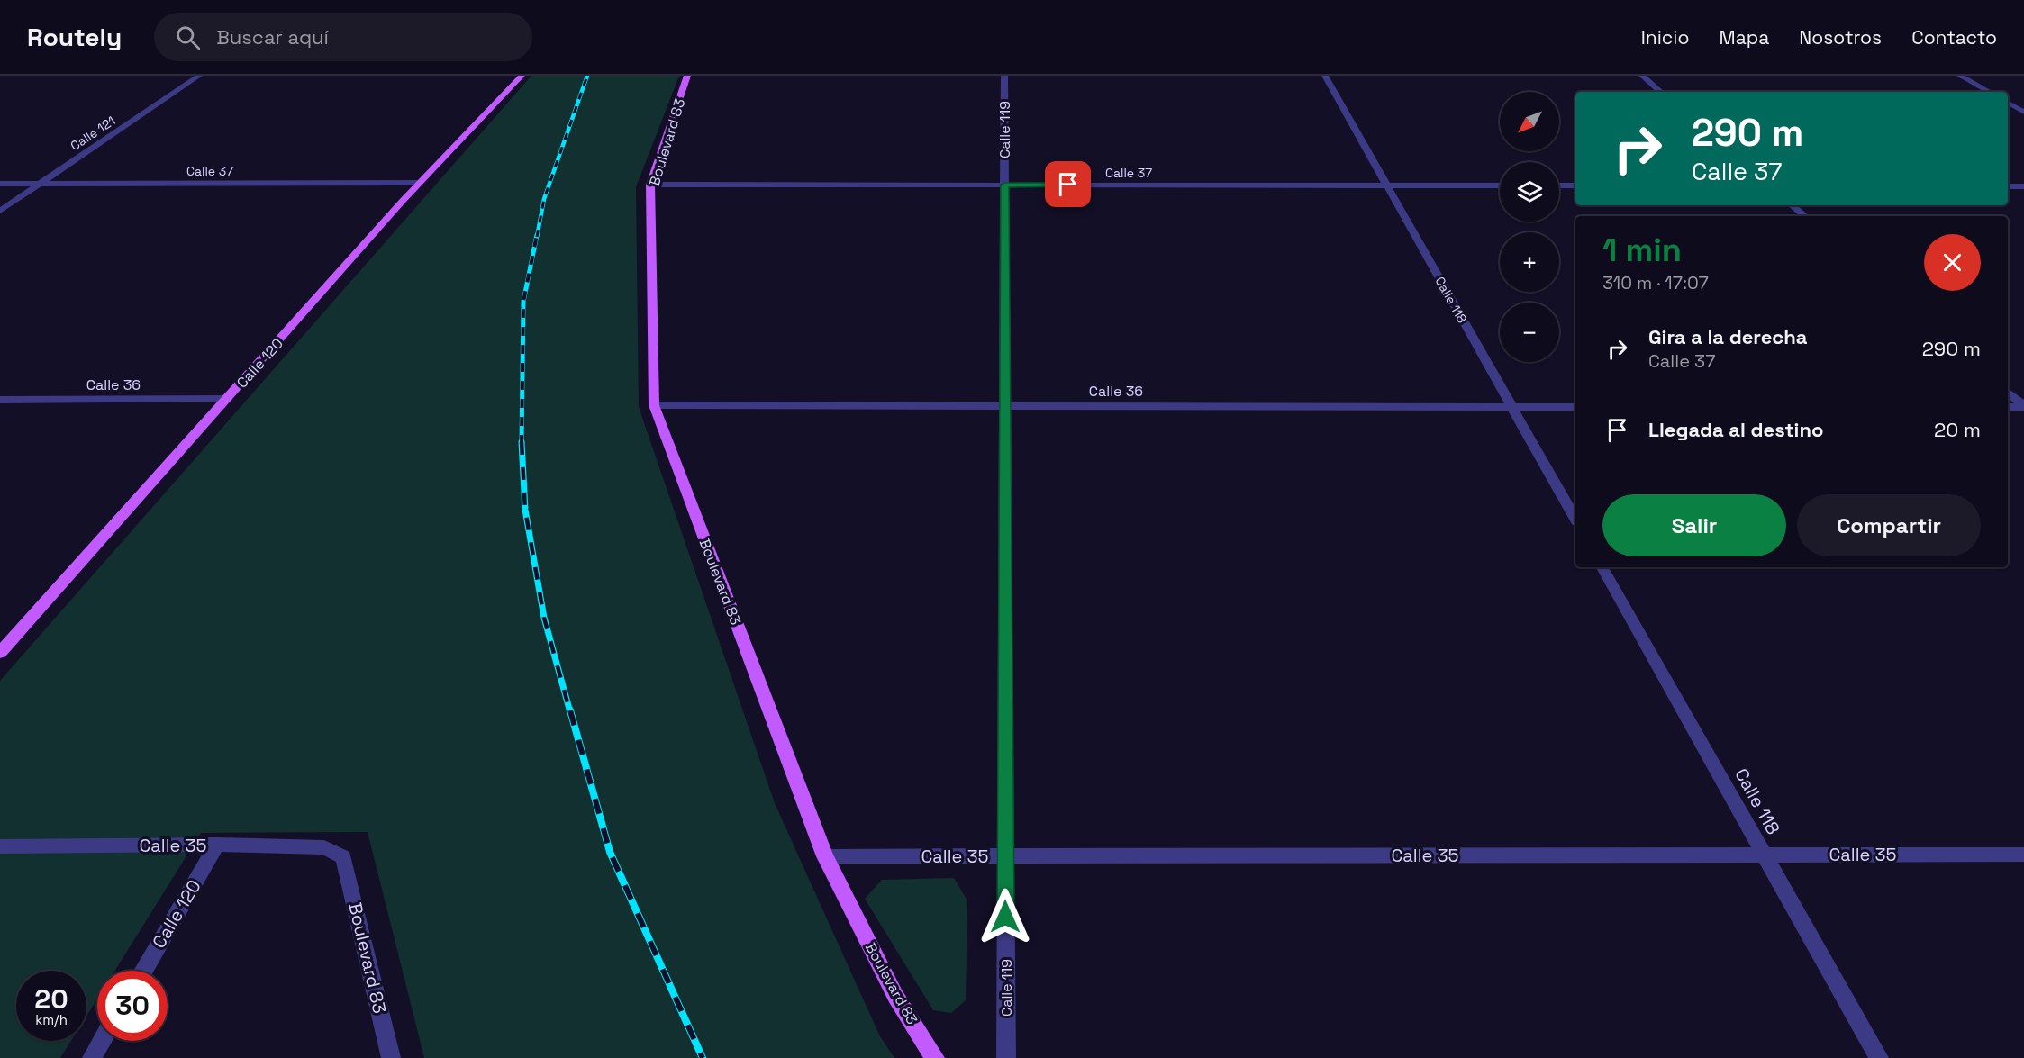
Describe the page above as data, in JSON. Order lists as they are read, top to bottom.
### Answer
{
  "streets": {
    "main road": ["Boulevard 83", "Calle 120"],
    "street": [
      "Calle 119",
      "Calle 121",
      "Calle 37",
      "Calle 118",
      "Calle 36",
      "Calle 35"
    ]
  },
  "crossings": [
    ["Calle 119", "Calle 37"],
    ["Calle 119", "Calle 36"],
    ["Calle 119", "Calle 35"],
    ["Calle 121", "Calle 37"],
    ["Boulevard 83", "Calle 37"],
    ["Boulevard 83", "Calle 36"],
    ["Boulevard 83", "Calle 35"],
    ["Calle 37", "Calle 118"],
    ["Calle 37", "Calle 120"],
    ["Calle 118", "Calle 36"],
    ["Calle 118", "Calle 35"],
    ["Calle 120", "Calle 36"],
    ["Calle 120", "Calle 35"]
  ],
  "north": "bottom left",
  "page": {
    "header": "Routely",
    "search": "Buscar aquí",
    "nav": [
      "Inicio",
      "Mapa",
      "Nosotros",
      "Contacto"
    ],
    "map_buttons": ["+", "−"],
    "turn": ["290 m", "Calle 37"],
    "heading": ["1 min", "310 m · 17:07"],
    "list": [
      {
        "name": "Gira a la derecha",
        "note": "Calle 37",
        "value": "290 m"
      },
      {
        "name": "Llegada al destino",
        "value": "20 m"
      }
    ],
    "buttons": ["Salir", "Compartir"],
    "speed": "20 km/h",
    "limit": "30"
  }
}
